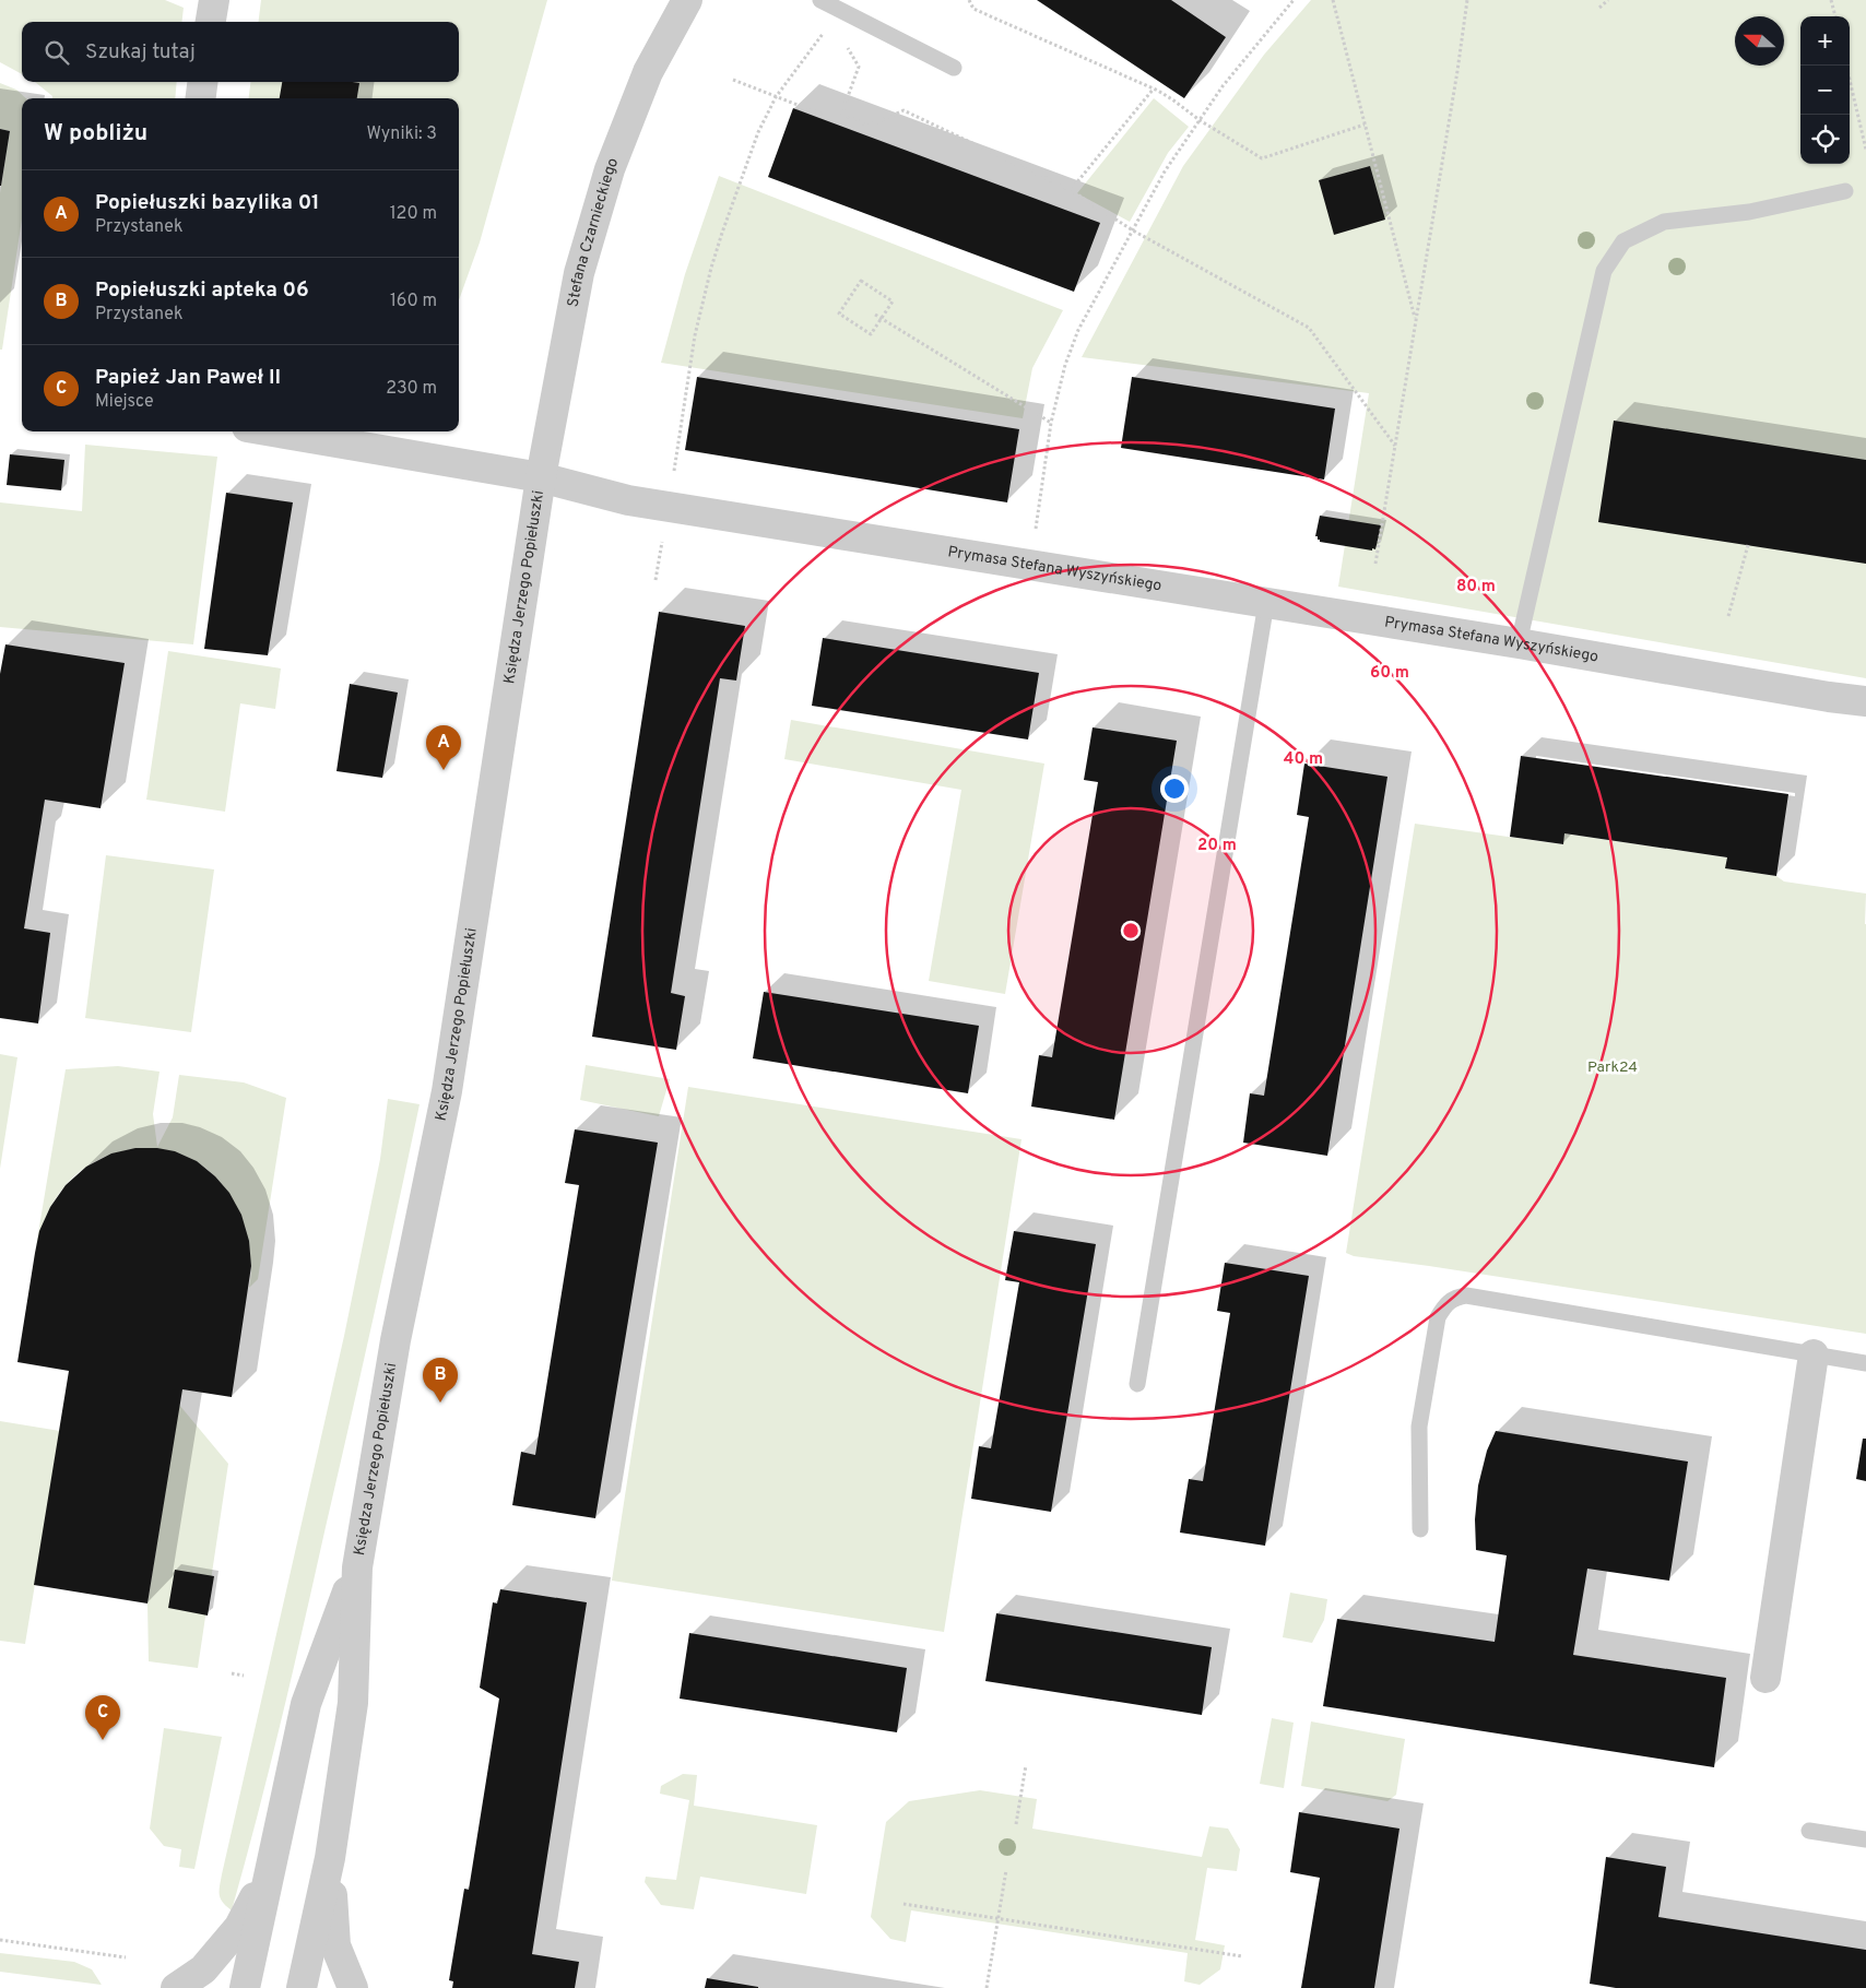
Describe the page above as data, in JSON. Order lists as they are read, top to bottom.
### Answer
{
  "streets": {
    "street": ["Stefana Czarnieckiego", "Prymasa Stefana Wyszyńskiego", "Księdza Jerzego Popiełuszki"]
  },
  "crossings": [
    ["Stefana Czarnieckiego", "Prymasa Stefana Wyszyńskiego"],
    ["Stefana Czarnieckiego", "Księdza Jerzego Popiełuszki"],
    ["Prymasa Stefana Wyszyńskiego", "Księdza Jerzego Popiełuszki"]
  ],
  "parks": ["Park24"],
  "north": "left",
  "page": {
    "map_buttons": ["+", "−"],
    "search": "Szukaj tutaj",
    "heading": ["W pobliżu", "Wyniki: 3"],
    "list": [
      {
        "mark": "A",
        "name": "Popiełuszki bazylika 01",
        "note": "Przystanek",
        "value": "120 m"
      },
      {
        "mark": "B",
        "name": "Popiełuszki apteka 06",
        "note": "Przystanek",
        "value": "160 m"
      },
      {
        "mark": "C",
        "name": "Papież Jan Paweł II",
        "note": "Miejsce",
        "value": "230 m"
      }
    ],
    "pins": ["A", "B", "C"]
  },
  "rings": [
    "80 m",
    "60 m",
    "40 m",
    "20 m"
  ]
}
